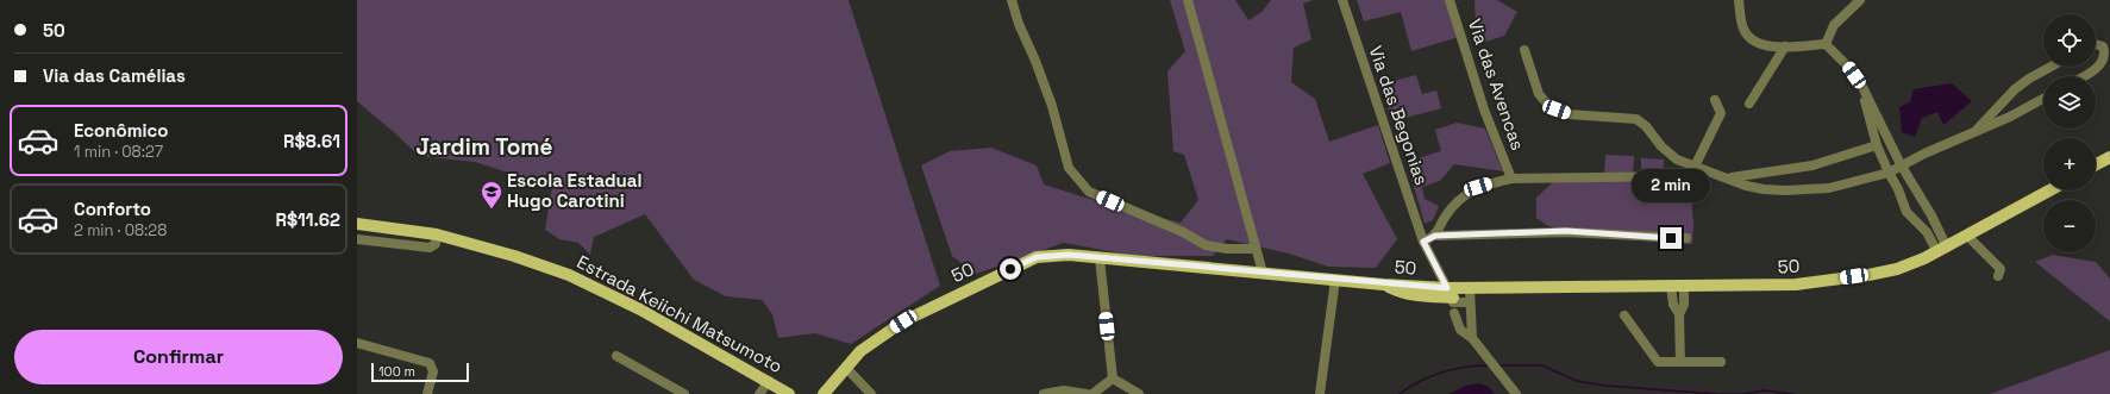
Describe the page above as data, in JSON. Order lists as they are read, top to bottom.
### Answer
{
  "streets": {
    "main road": ["50", "Estrada Keiichi Matsumoto"],
    "street": ["Via das Avencas", "Via das Begonias"]
  },
  "crossings": [
    ["Via das Begonias", "50"]
  ],
  "districts": ["Jardim Tomé"],
  "places": {
    "school or university": ["Escola Estadual Hugo Carotini"]
  },
  "scale_bar": "100 m",
  "page": {
    "banner": ["50", "Via das Camélias"],
    "map_buttons": ["+", "−"],
    "list": [
      {
        "name": "Econômico",
        "note": "1 min · 08:27",
        "value": "R$8.61"
      },
      {
        "name": "Conforto",
        "note": "2 min · 08:28",
        "value": "R$11.62"
      }
    ],
    "bubble": "2 min",
    "buttons": "Confirmar",
    "scale": "100 m"
  }
}
